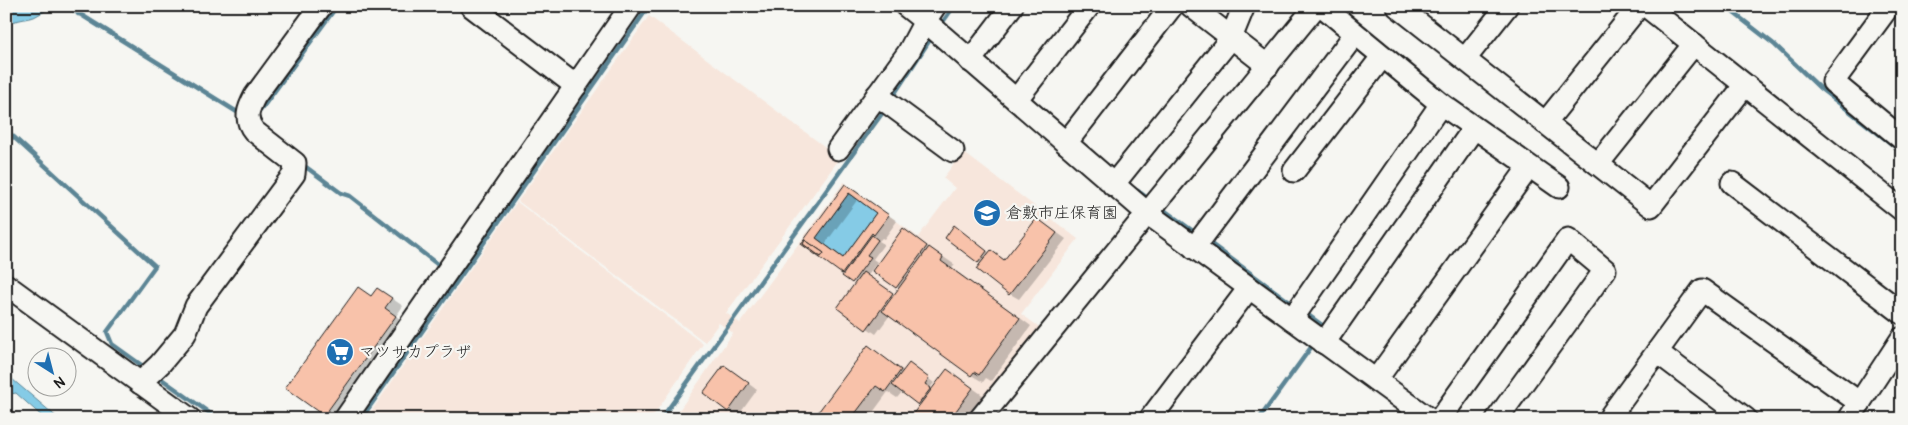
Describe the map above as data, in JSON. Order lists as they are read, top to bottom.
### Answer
{
  "places": {
    "school or university": ["倉敷市庄保育園"],
    "supermarket": ["マツサカプラザ"]
  },
  "north": "bottom right"
}
